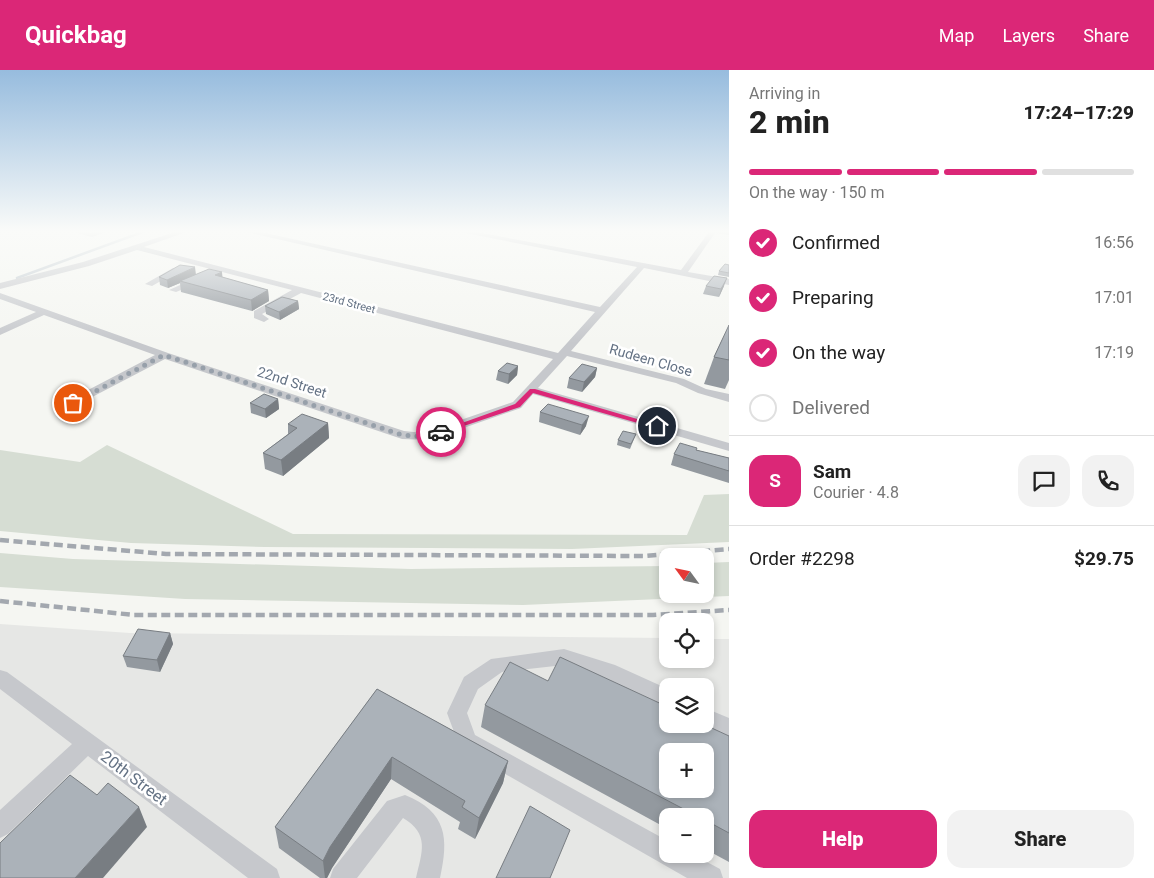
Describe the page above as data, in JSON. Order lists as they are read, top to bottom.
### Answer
{
  "streets": {
    "street": [
      "23rd Street",
      "Rudeen Close",
      "22nd Street",
      "20th Street"
    ]
  },
  "crossings": [
    ["23rd Street", "Rudeen Close"],
    ["23rd Street", "22nd Street"],
    ["Rudeen Close", "22nd Street"]
  ],
  "north": "top left",
  "page": {
    "header": "Quickbag",
    "nav": ["Map", "Layers", "Share"],
    "heading": ["2 min", "Arriving in", "17:24–17:29"],
    "panel": [
      "Sam",
      "Courier · 4.8",
      "Order #2298",
      "$29.75"
    ],
    "bar": "On the way · 150 m",
    "list": [
      ["Confirmed", "16:56"],
      ["Preparing", "17:01"],
      ["On the way", "17:19"],
      "Delivered"
    ],
    "round": "S",
    "map_buttons": ["+", "−"],
    "buttons": ["Help", "Share"]
  }
}
